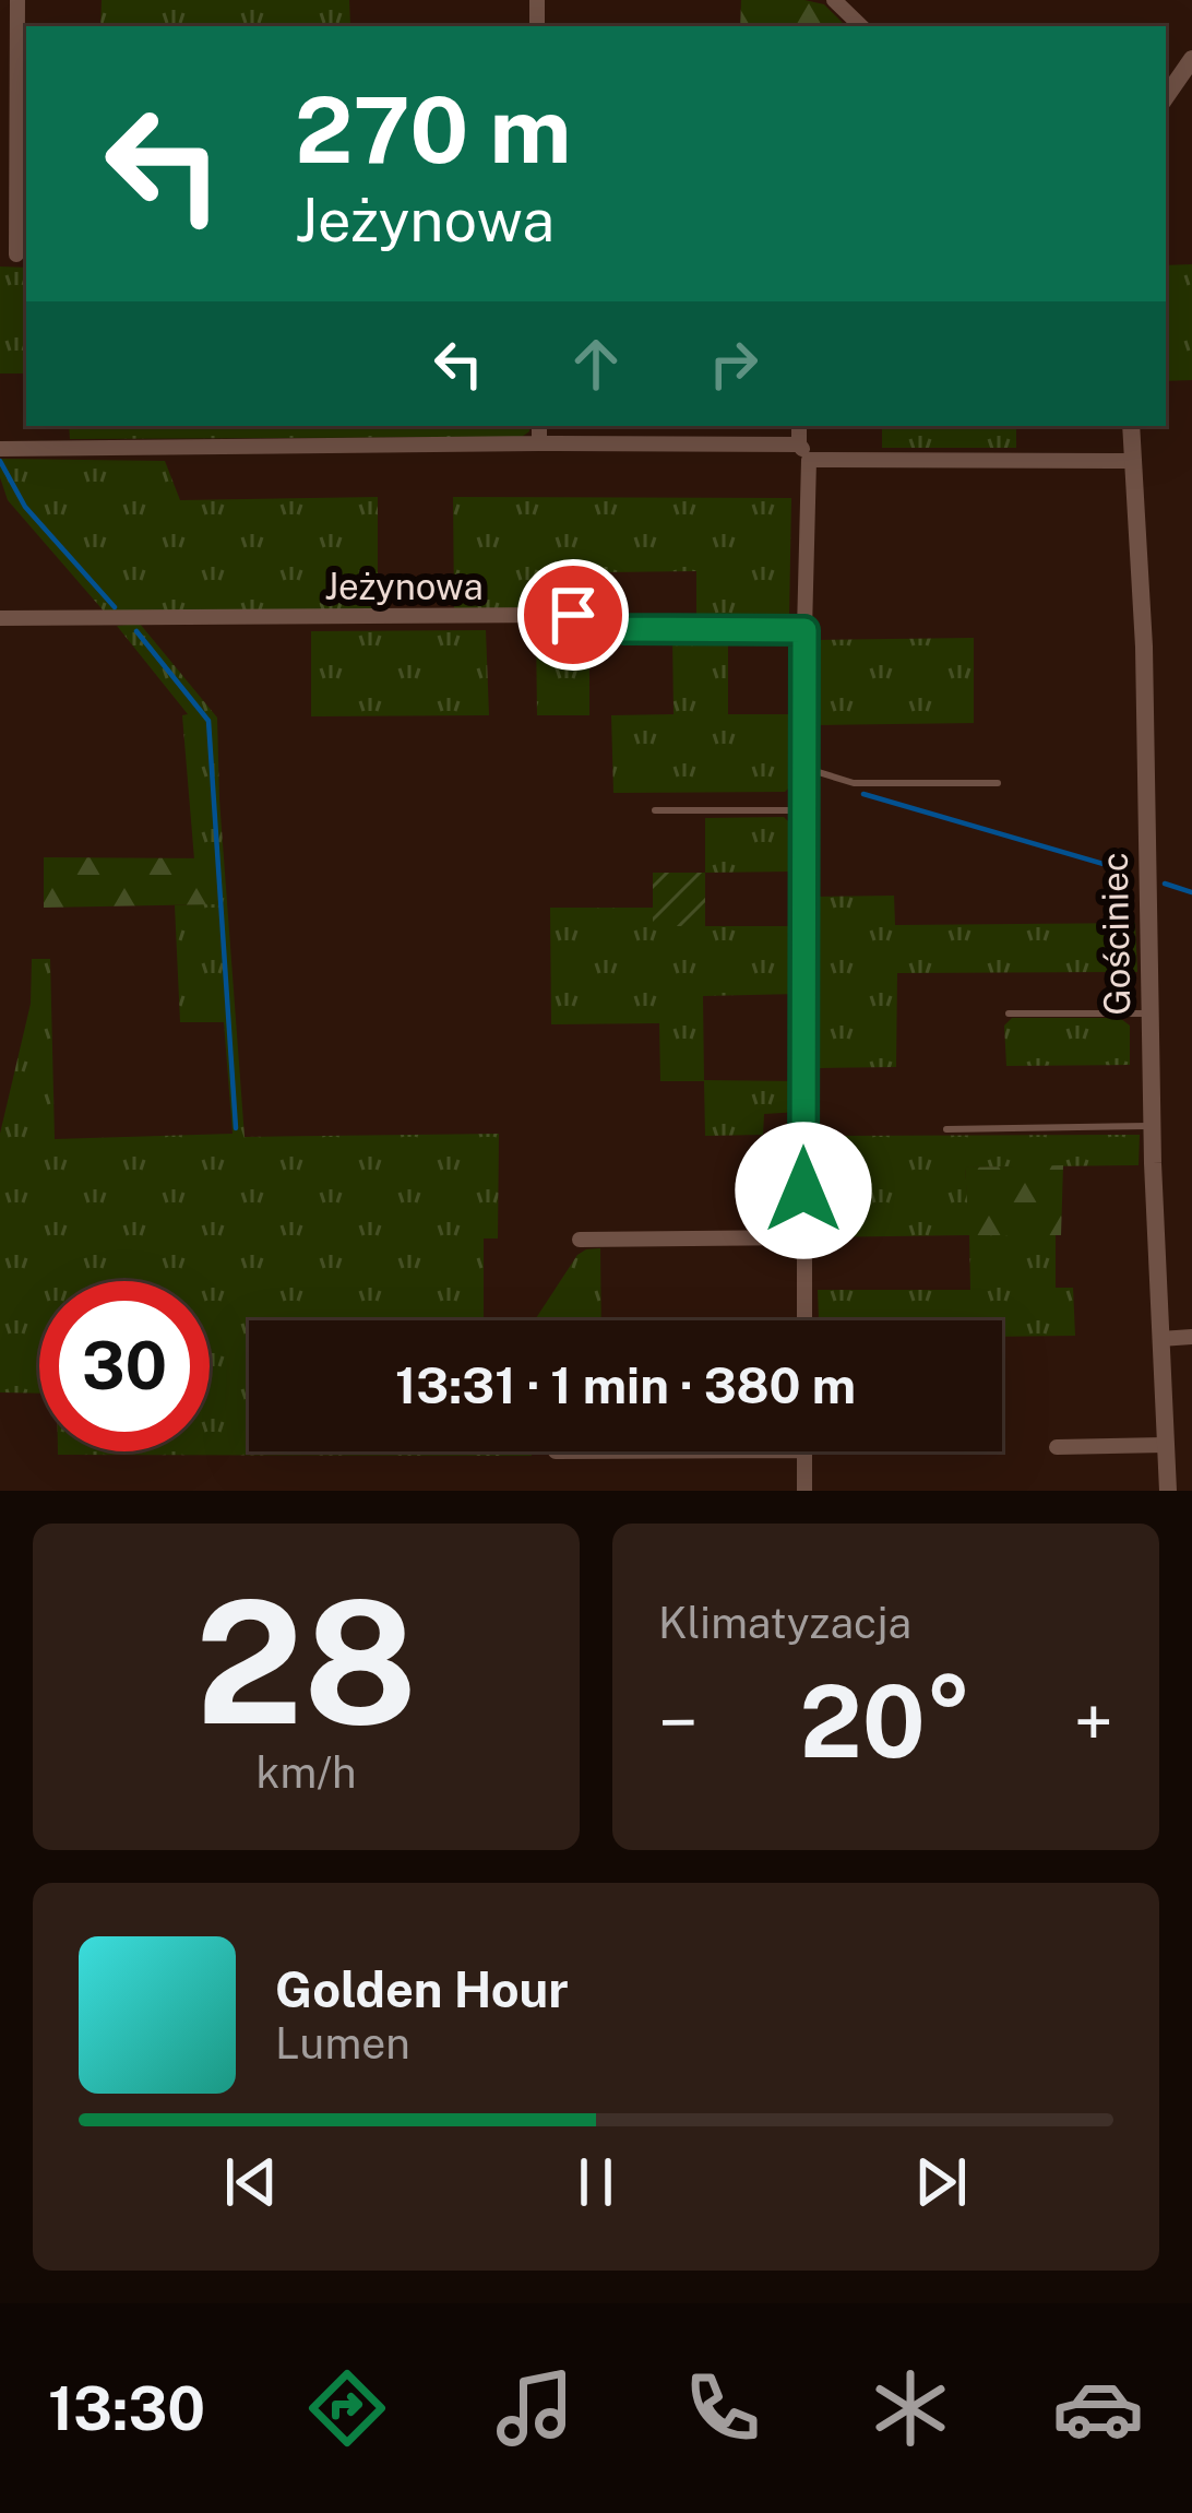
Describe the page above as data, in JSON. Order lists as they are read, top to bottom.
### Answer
{
  "streets": {
    "street": ["Jeżynowa", "Gościniec"]
  },
  "page": {
    "turn": ["270 m", "Jeżynowa"],
    "limit": "30",
    "trip": "13:31 · 1 min · 380 m",
    "tile": [
      ["28", "km/h"],
      "Klimatyzacja"
    ],
    "heat": ["−", "20°", "+"],
    "song": ["Golden Hour", "Lumen"],
    "tabs": "13:30"
  }
}
